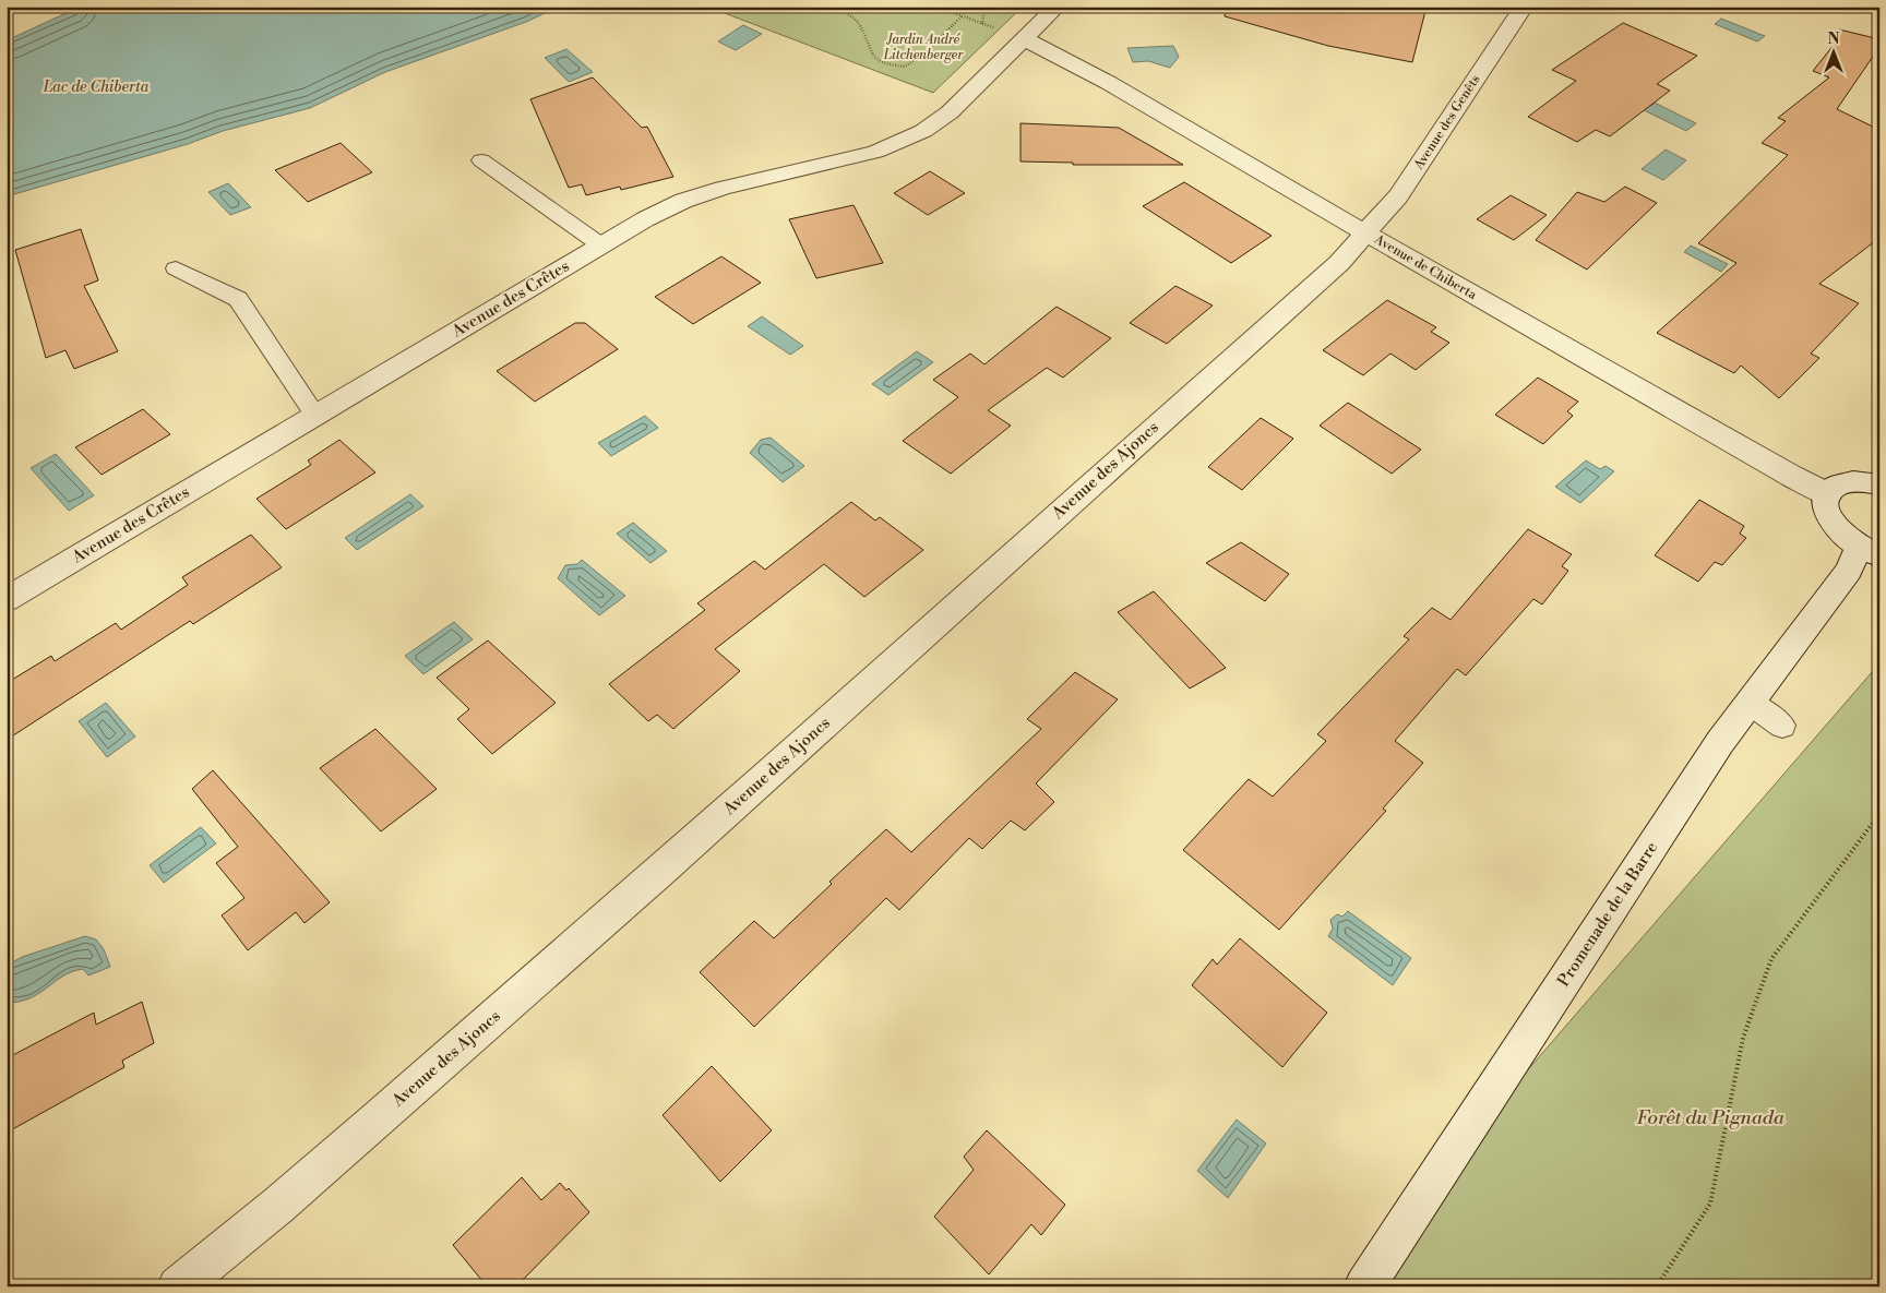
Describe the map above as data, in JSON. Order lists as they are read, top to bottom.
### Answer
{
  "streets": {
    "street": [
      "Avenue des Genêts",
      "Avenue de Chiberta",
      "Avenue des Crêtes",
      "Avenue des Ajoncs",
      "Promenade de la Barre"
    ]
  },
  "crossings": [
    ["Avenue des Genêts", "Avenue de Chiberta"],
    ["Avenue des Genêts", "Avenue des Ajoncs"],
    ["Avenue de Chiberta", "Avenue des Crêtes"],
    ["Avenue de Chiberta", "Avenue des Ajoncs"]
  ],
  "water": ["Lac de Chiberta"],
  "parks": ["Jardin André Litchenberger", "Forêt du Pignada"],
  "north": "top"
}
